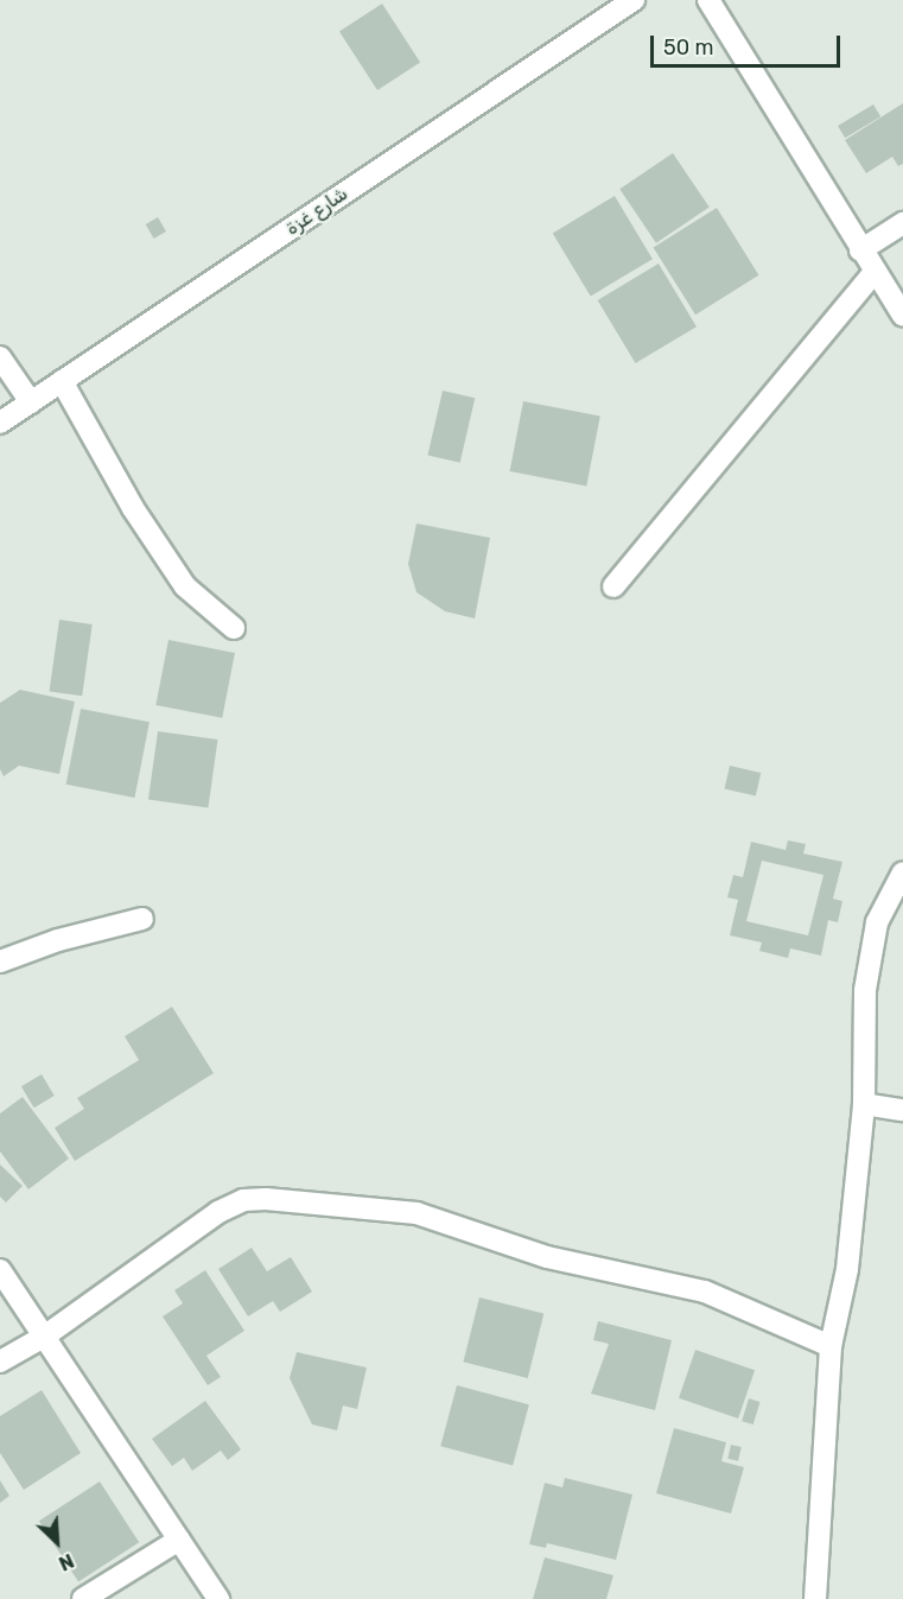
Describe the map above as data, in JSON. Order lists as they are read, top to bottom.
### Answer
{
  "streets": {
    "street": ["شارع غزة"]
  },
  "scale_bar": "50 m",
  "north": "bottom right"
}
